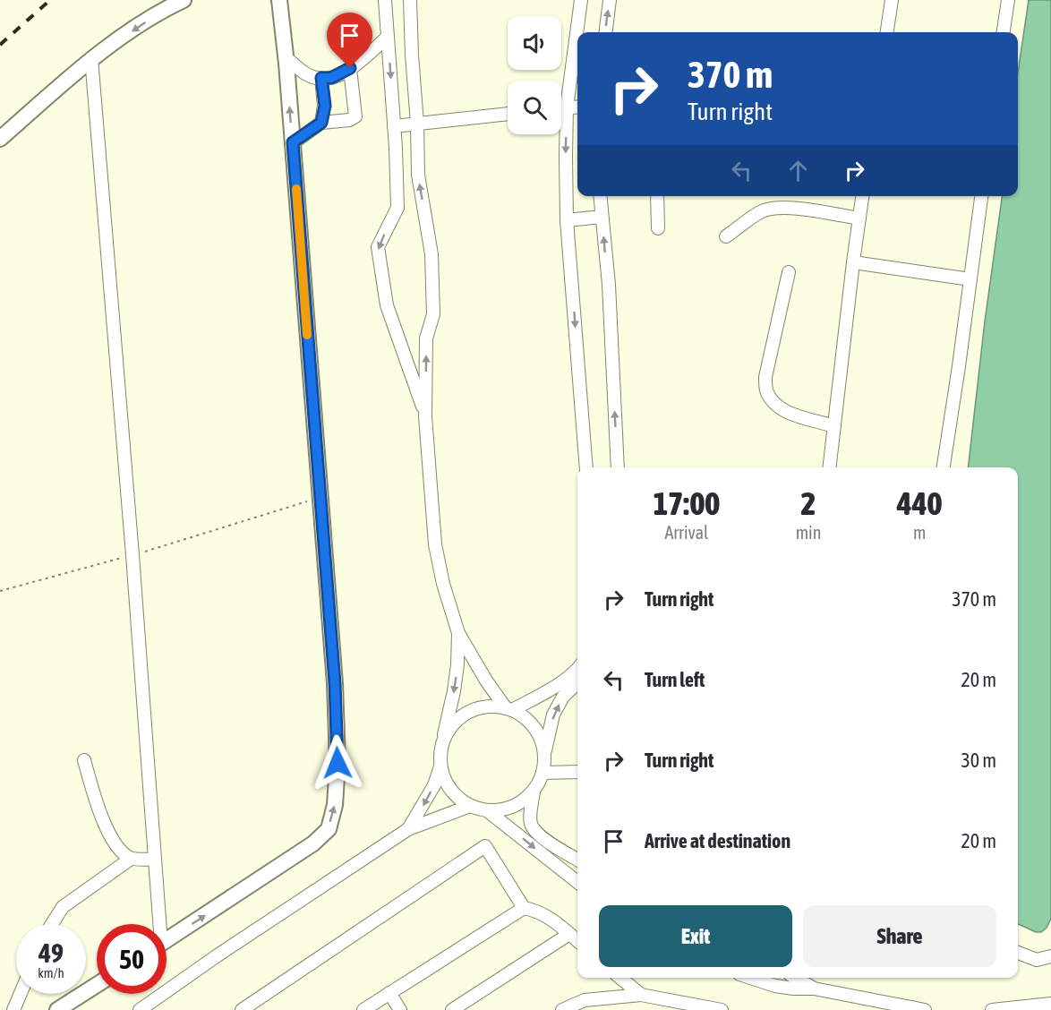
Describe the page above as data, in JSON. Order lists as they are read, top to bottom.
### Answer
{
  "page": {
    "turn": ["370 m", "Turn right"],
    "eta": [
      "17:00",
      "Arrival",
      "2",
      "min",
      "440",
      "m"
    ],
    "list": [
      {
        "name": "Turn right",
        "value": "370 m"
      },
      {
        "name": "Turn left",
        "value": "20 m"
      },
      {
        "name": "Turn right",
        "value": "30 m"
      },
      {
        "name": "Arrive at destination",
        "value": "20 m"
      }
    ],
    "buttons": ["Exit", "Share"],
    "speed": "49 km/h",
    "limit": "50"
  }
}
